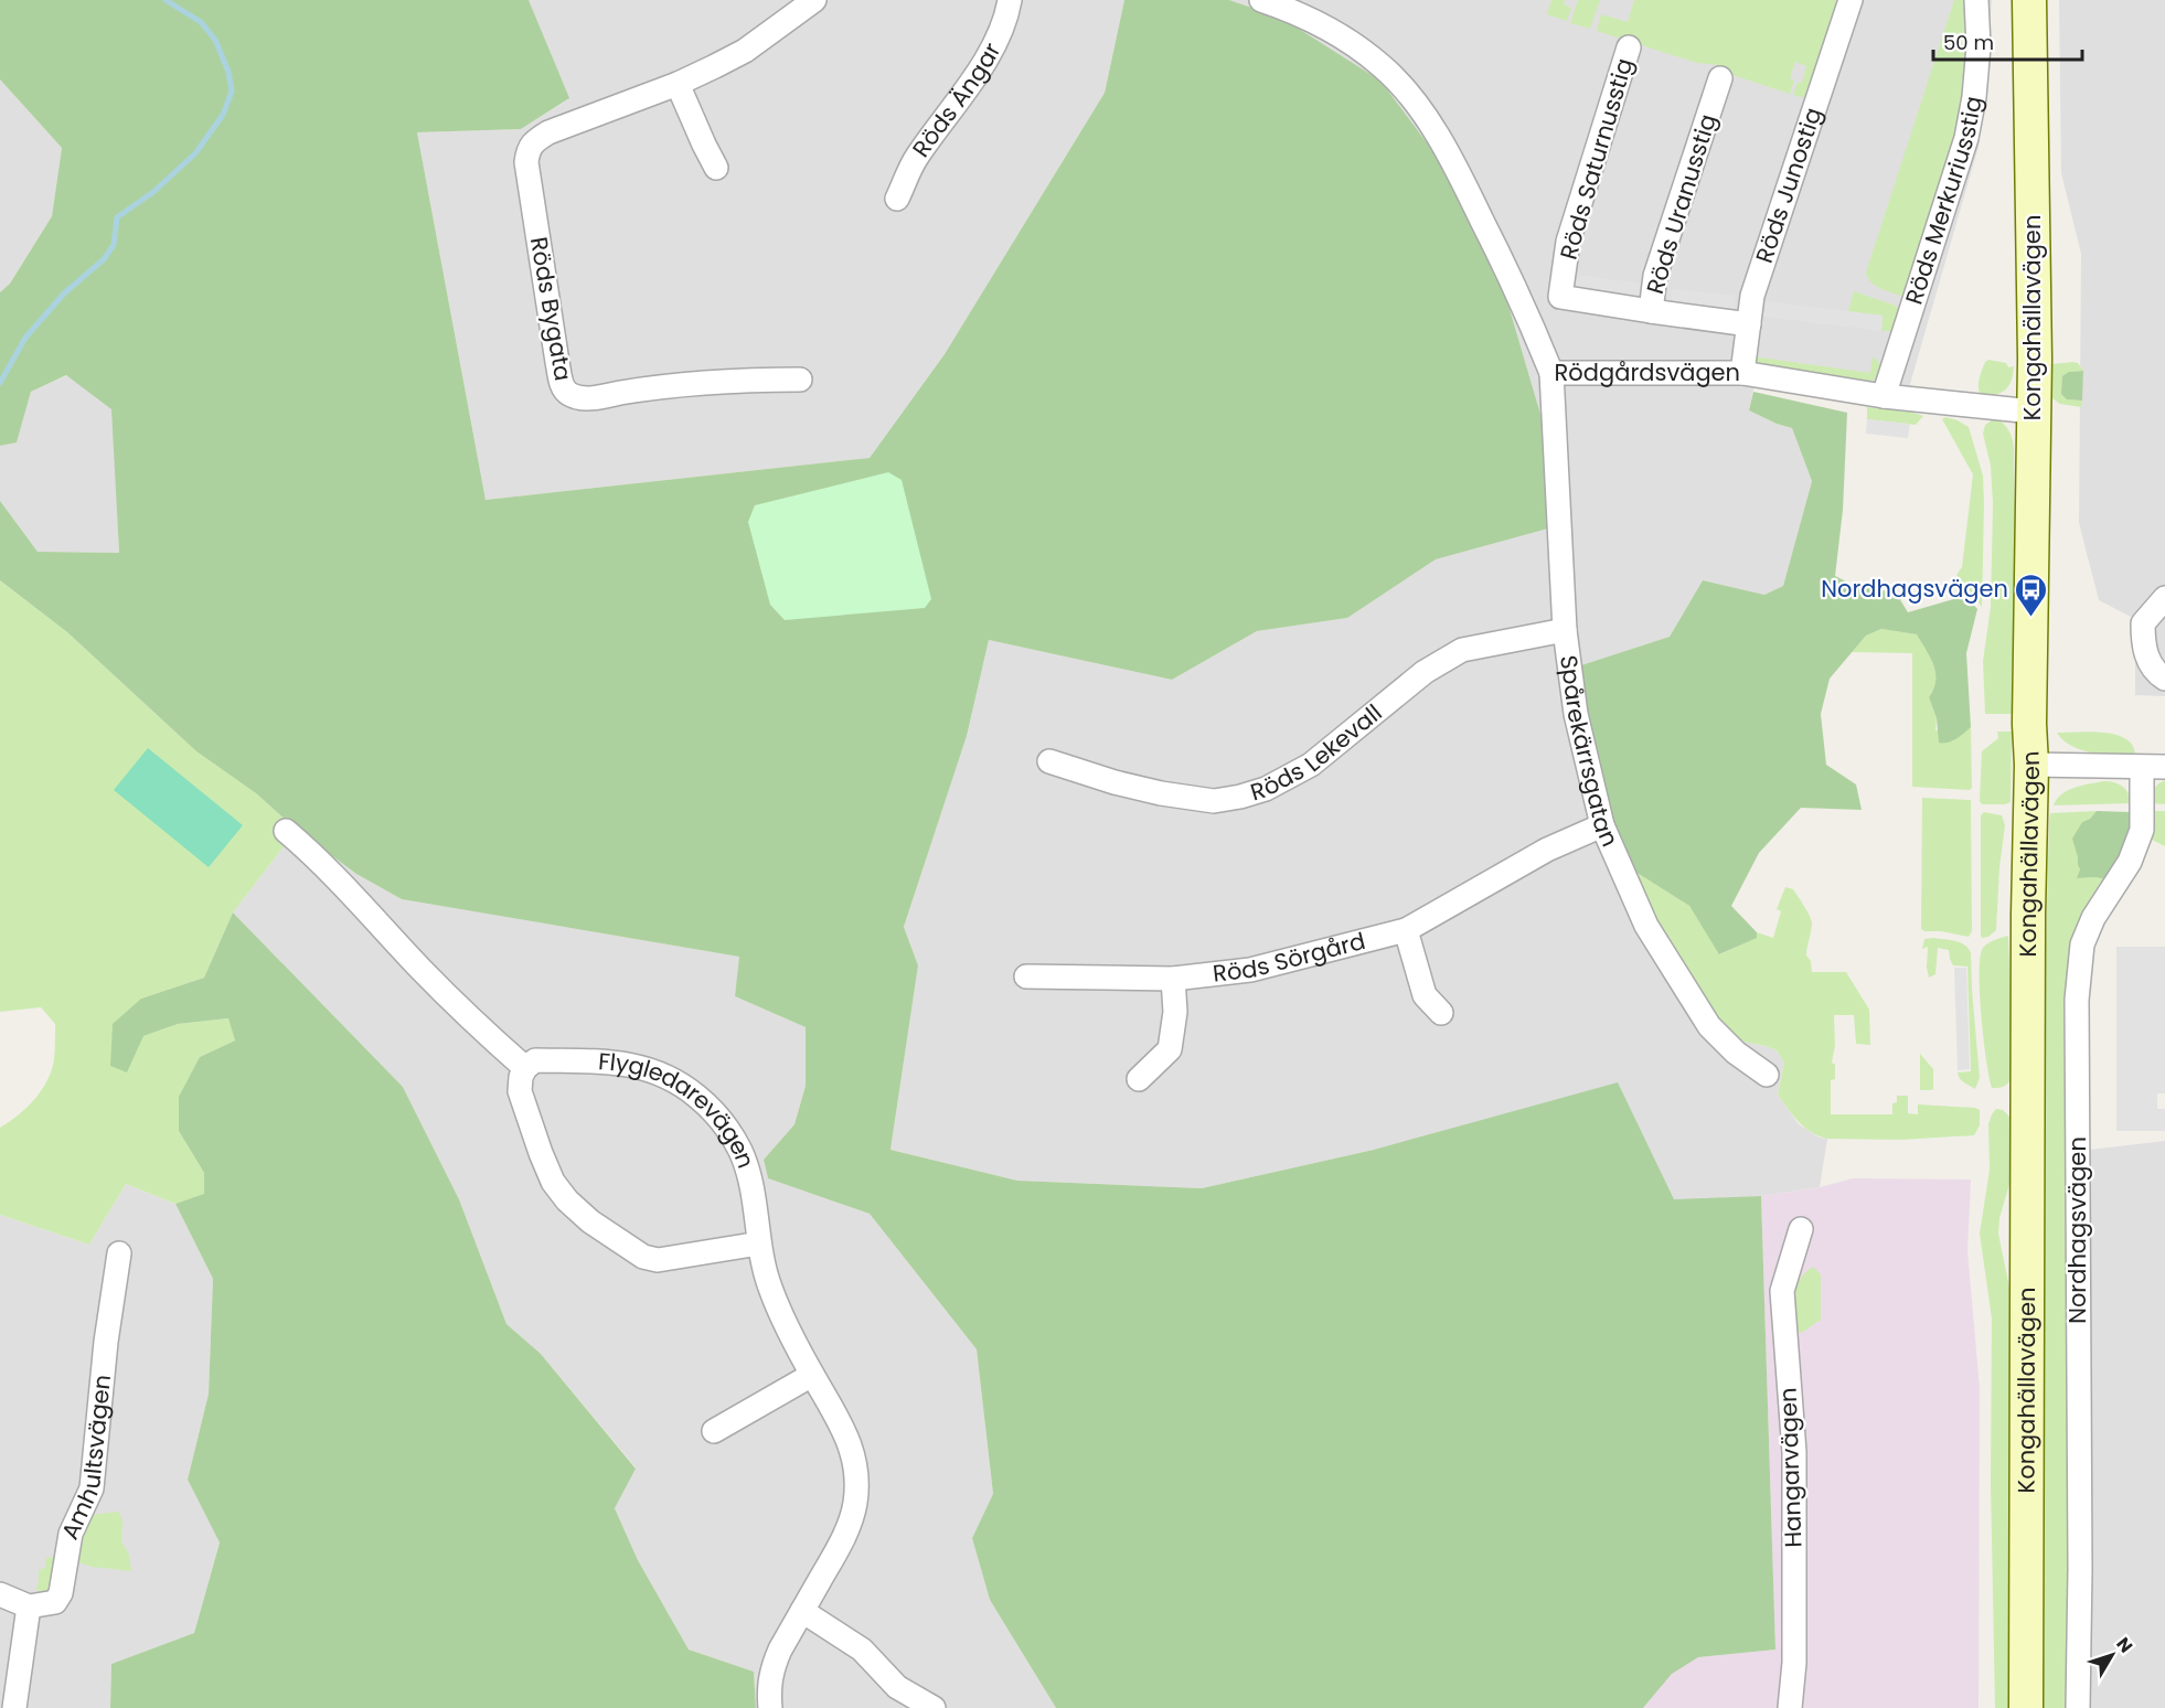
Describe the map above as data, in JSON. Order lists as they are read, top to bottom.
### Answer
{
  "streets": {
    "street": [
      "Röds Ängar",
      "Röds Saturnusstig",
      "Röds Junostig",
      "Röds Merkuriusstig",
      "Röds Uranusstig",
      "Röds Bygata",
      "Kongahällavägen",
      "Rödgårdsvägen",
      "Röds Lekevall",
      "Spårekärrsgatan",
      "Röds Sörgård",
      "Flygledarevägen",
      "Nordhagsvägen",
      "Amhultsvägen",
      "Hangarvägen"
    ]
  },
  "crossings": [
    ["Röds Saturnusstig", "Röds Uranusstig"],
    ["Röds Junostig", "Röds Uranusstig"],
    ["Röds Junostig", "Rödgårdsvägen"],
    ["Röds Merkuriusstig", "Rödgårdsvägen"],
    ["Kongahällavägen", "Rödgårdsvägen"],
    ["Rödgårdsvägen", "Spårekärrsgatan"],
    ["Röds Lekevall", "Spårekärrsgatan"],
    ["Spårekärrsgatan", "Röds Sörgård"]
  ],
  "places": {
    "bus stop": ["Nordhagsvägen"]
  },
  "scale_bar": "50 m",
  "north": "top right"
}
